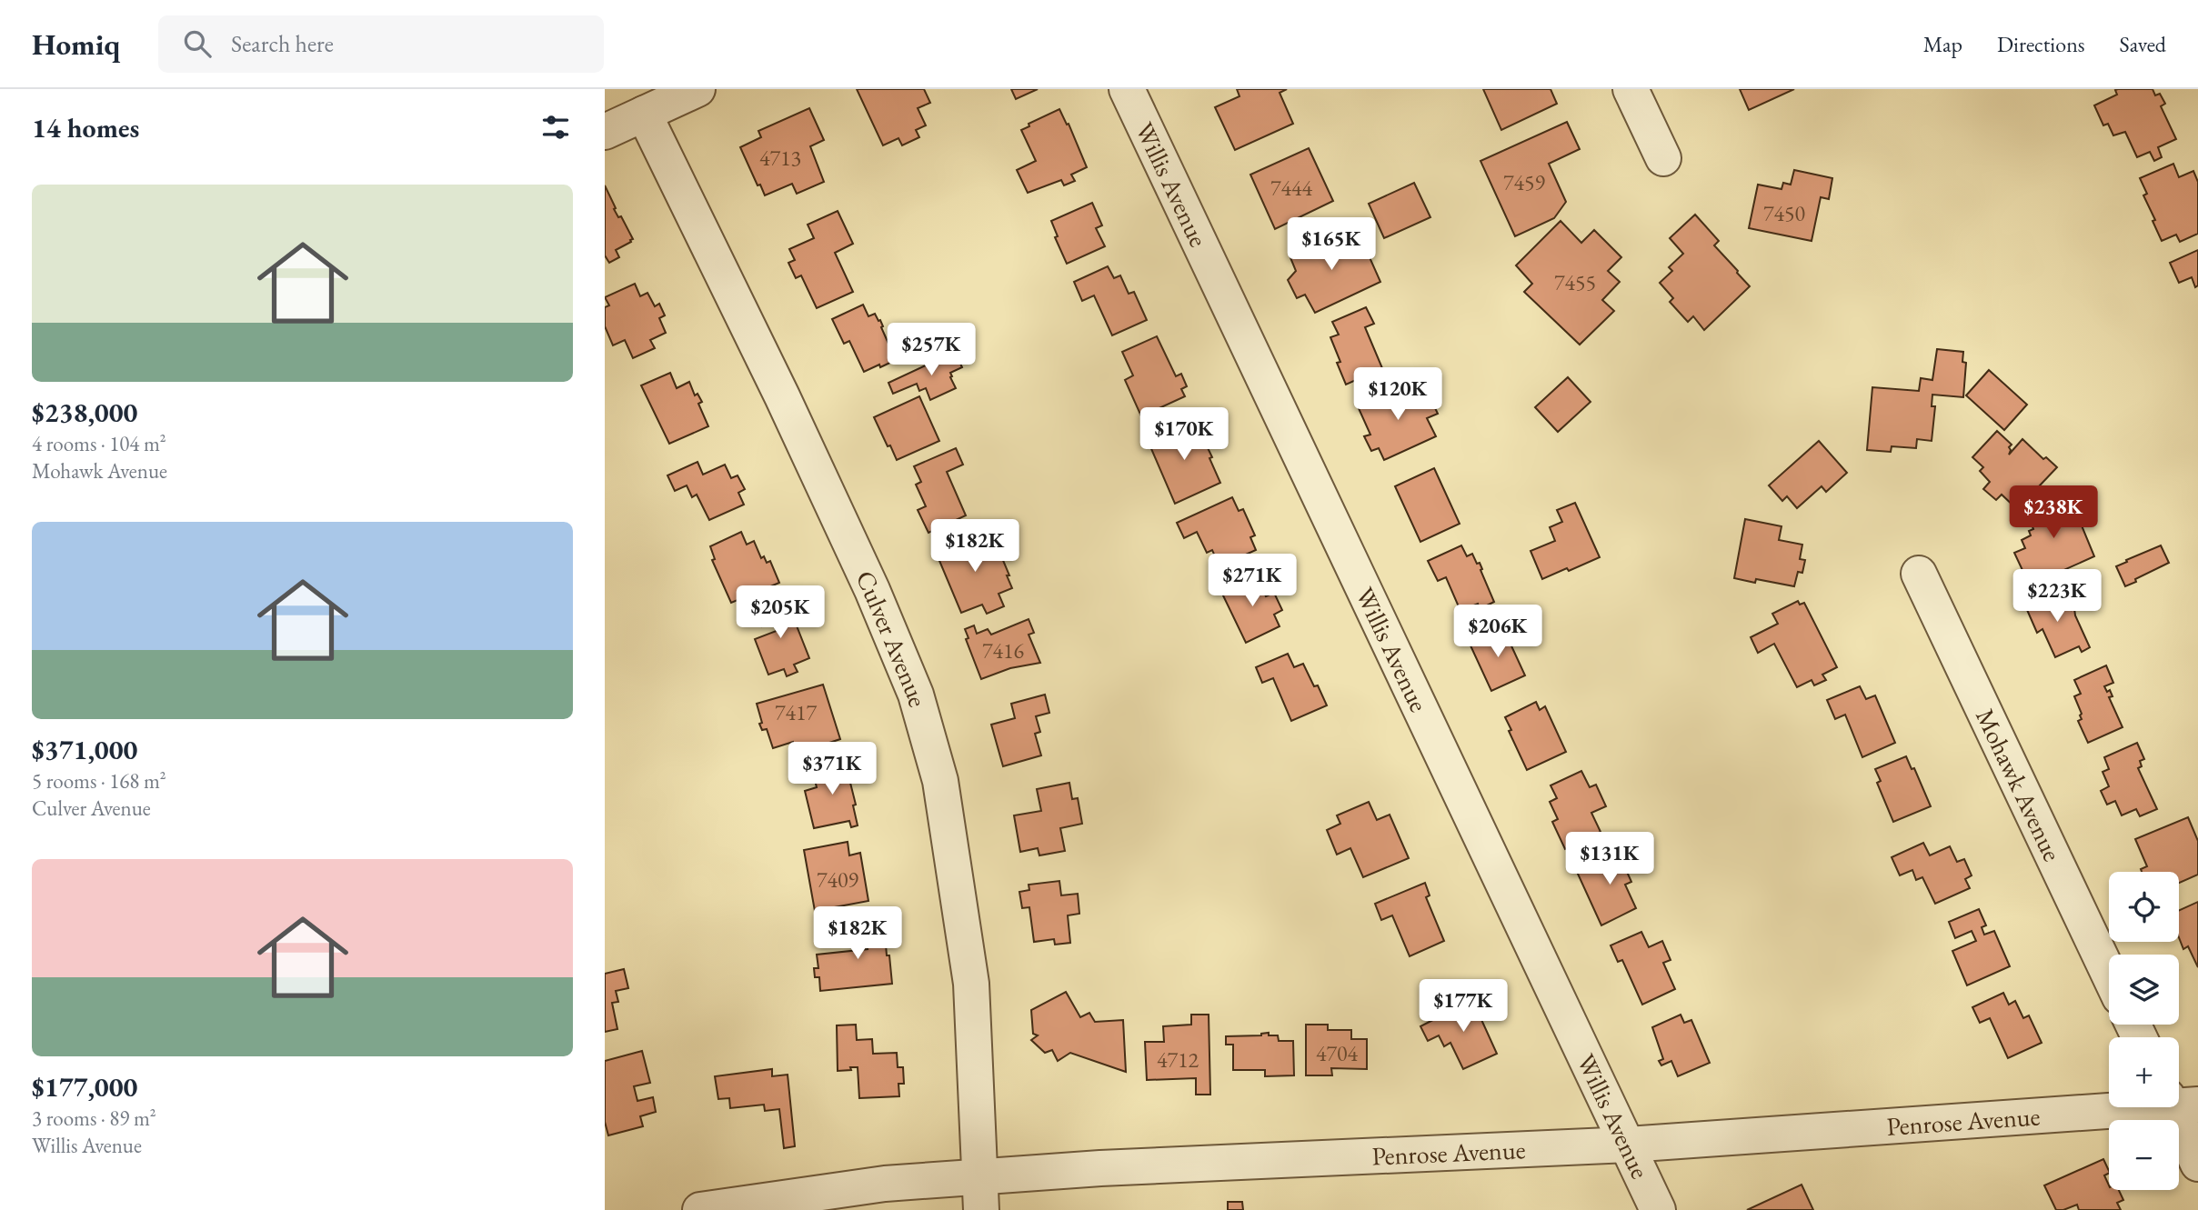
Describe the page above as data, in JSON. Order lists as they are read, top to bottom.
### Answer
{
  "streets": {
    "street": [
      "Willis Avenue",
      "Culver Avenue",
      "Mohawk Avenue",
      "Penrose Avenue"
    ]
  },
  "crossings": [
    ["Willis Avenue", "Penrose Avenue"],
    ["Culver Avenue", "Penrose Avenue"]
  ],
  "house_numbers": [
    "4713",
    "7459",
    "7444",
    "7450",
    "7455",
    "7416",
    "7417",
    "7409",
    "4704",
    "4712"
  ],
  "page": {
    "header": "Homiq",
    "search": "Search here",
    "nav": ["Map", "Directions", "Saved"],
    "heading": "14 homes",
    "list": [
      {
        "name": "$238,000",
        "note": "4 rooms · 104 m² · Mohawk Avenue"
      },
      {
        "name": "$371,000",
        "note": "5 rooms · 168 m² · Culver Avenue"
      },
      {
        "name": "$177,000",
        "note": "3 rooms · 89 m² · Willis Avenue"
      }
    ],
    "price": [
      "$165K",
      "$257K",
      "$120K",
      "$170K",
      "$238K",
      "$182K",
      "$271K",
      "$223K",
      "$205K",
      "$206K",
      "$371K",
      "$131K",
      "$182K",
      "$177K"
    ],
    "map_buttons": ["+", "−"]
  }
}
